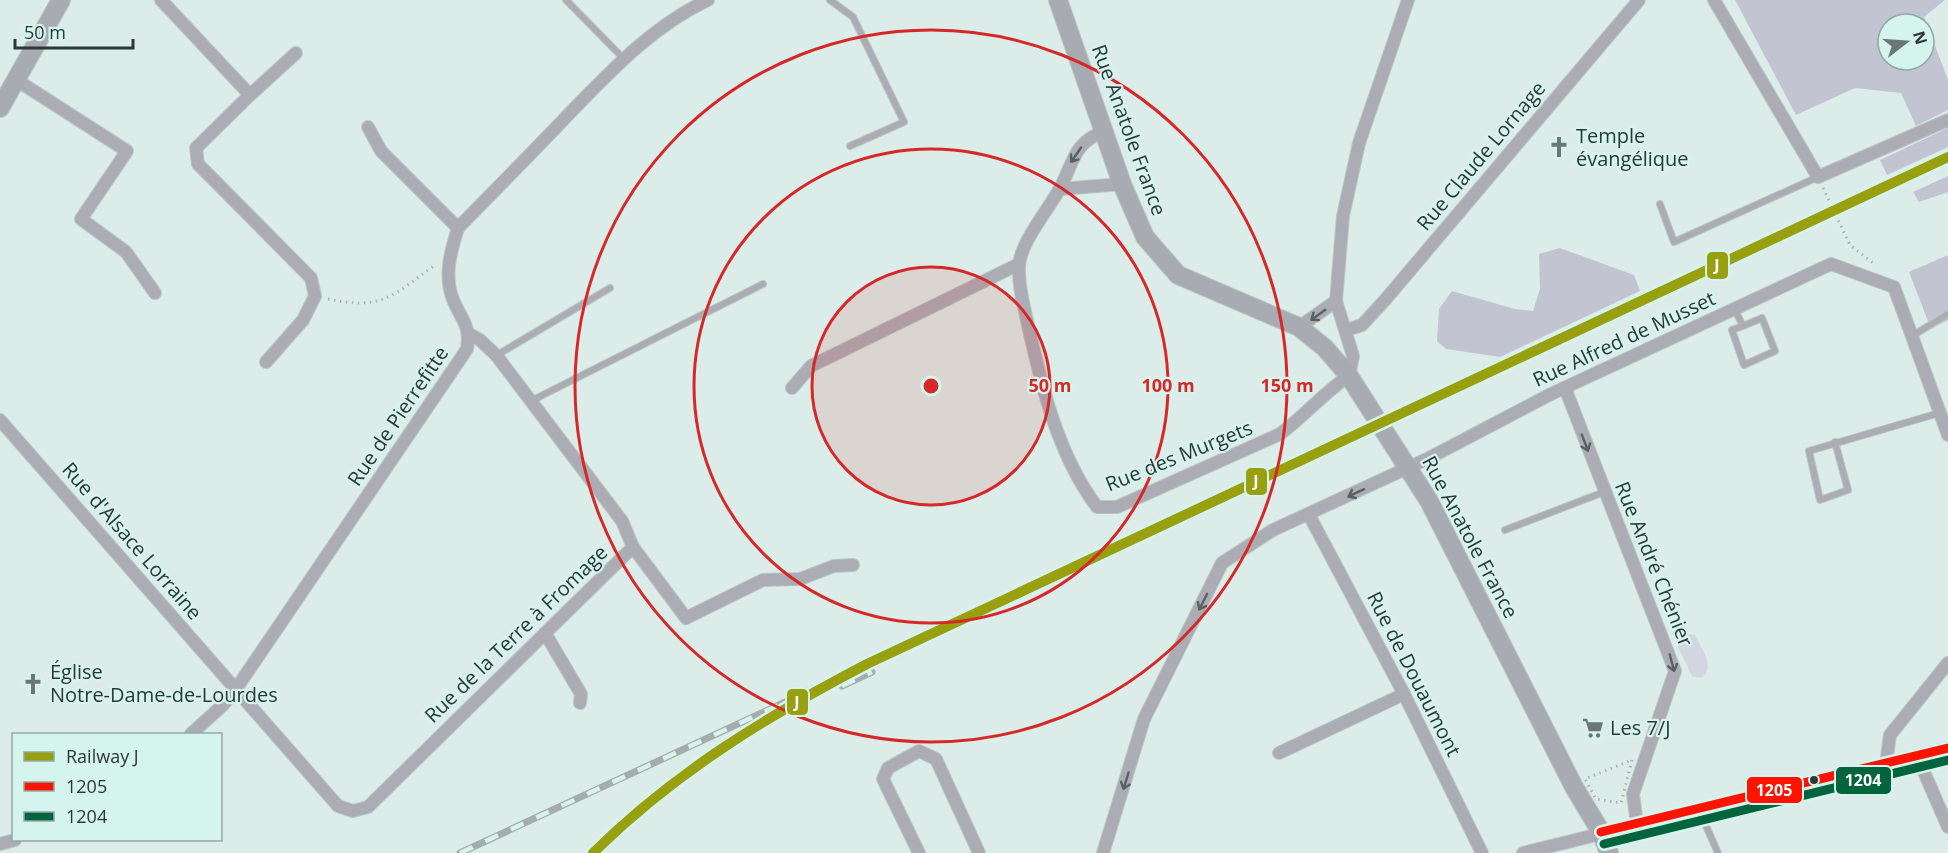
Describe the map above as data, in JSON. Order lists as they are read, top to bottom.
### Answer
{
  "streets": {
    "street": [
      "Rue Anatole France",
      "Rue Claude Lornage",
      "Rue Alfred de Musset",
      "Rue de Pierrefitte",
      "Rue des Murgets",
      "Rue d'Alsace Lorraine",
      "Rue André Chénier",
      "Rue de la Terre à Fromage",
      "Rue de Douaumont"
    ]
  },
  "crossings": [
    ["Rue Anatole France", "Rue Alfred de Musset"],
    ["Rue Anatole France", "Rue des Murgets"],
    ["Rue Alfred de Musset", "Rue André Chénier"],
    ["Rue de Pierrefitte", "Rue d'Alsace Lorraine"],
    ["Rue de Pierrefitte", "Rue de la Terre à Fromage"],
    ["Rue d'Alsace Lorraine", "Rue de la Terre à Fromage"]
  ],
  "one_way": ["Rue André Chénier"],
  "places": {
    "church": ["Temple évangélique", "Église Notre-Dame-de-Lourdes"],
    "supermarket": ["Les 7/J"]
  },
  "lines": ["rail line J", "transit line 1205", "transit line 1204"],
  "legend": ["Railway J", "1205", "1204"],
  "scale_bar": "50 m",
  "north": "right",
  "rings": ["50 m", "100 m", "150 m"]
}
